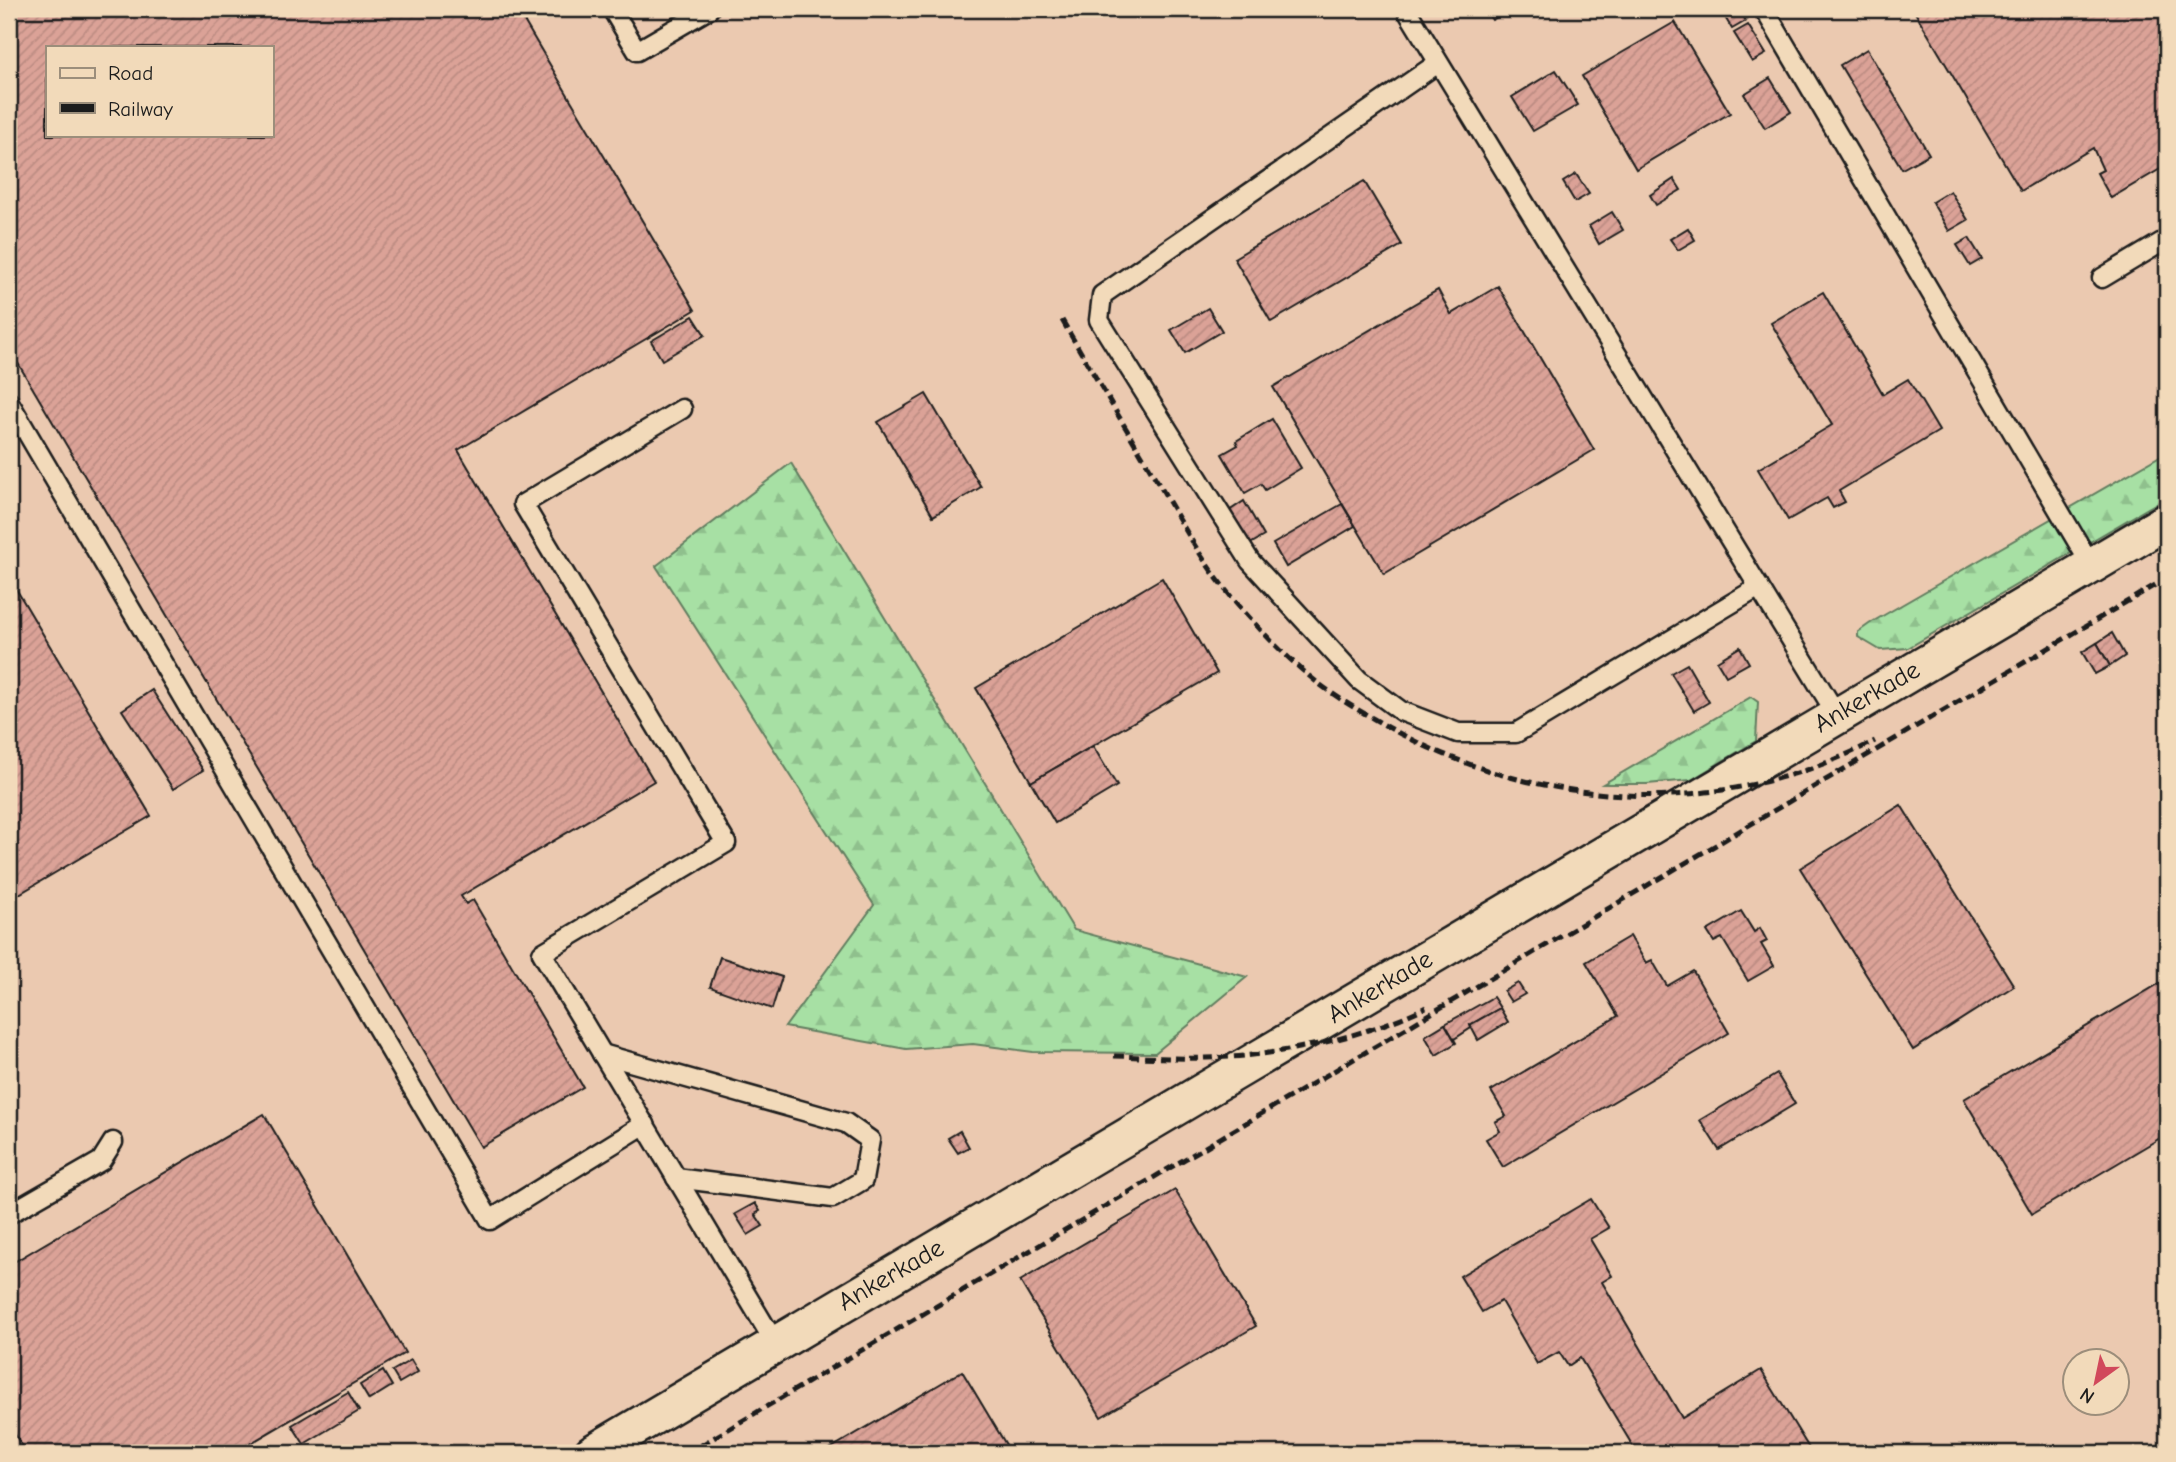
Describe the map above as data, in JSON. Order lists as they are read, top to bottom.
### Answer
{
  "streets": {
    "street": ["Ankerkade"]
  },
  "legend": ["Road", "Railway"],
  "north": "bottom left"
}
